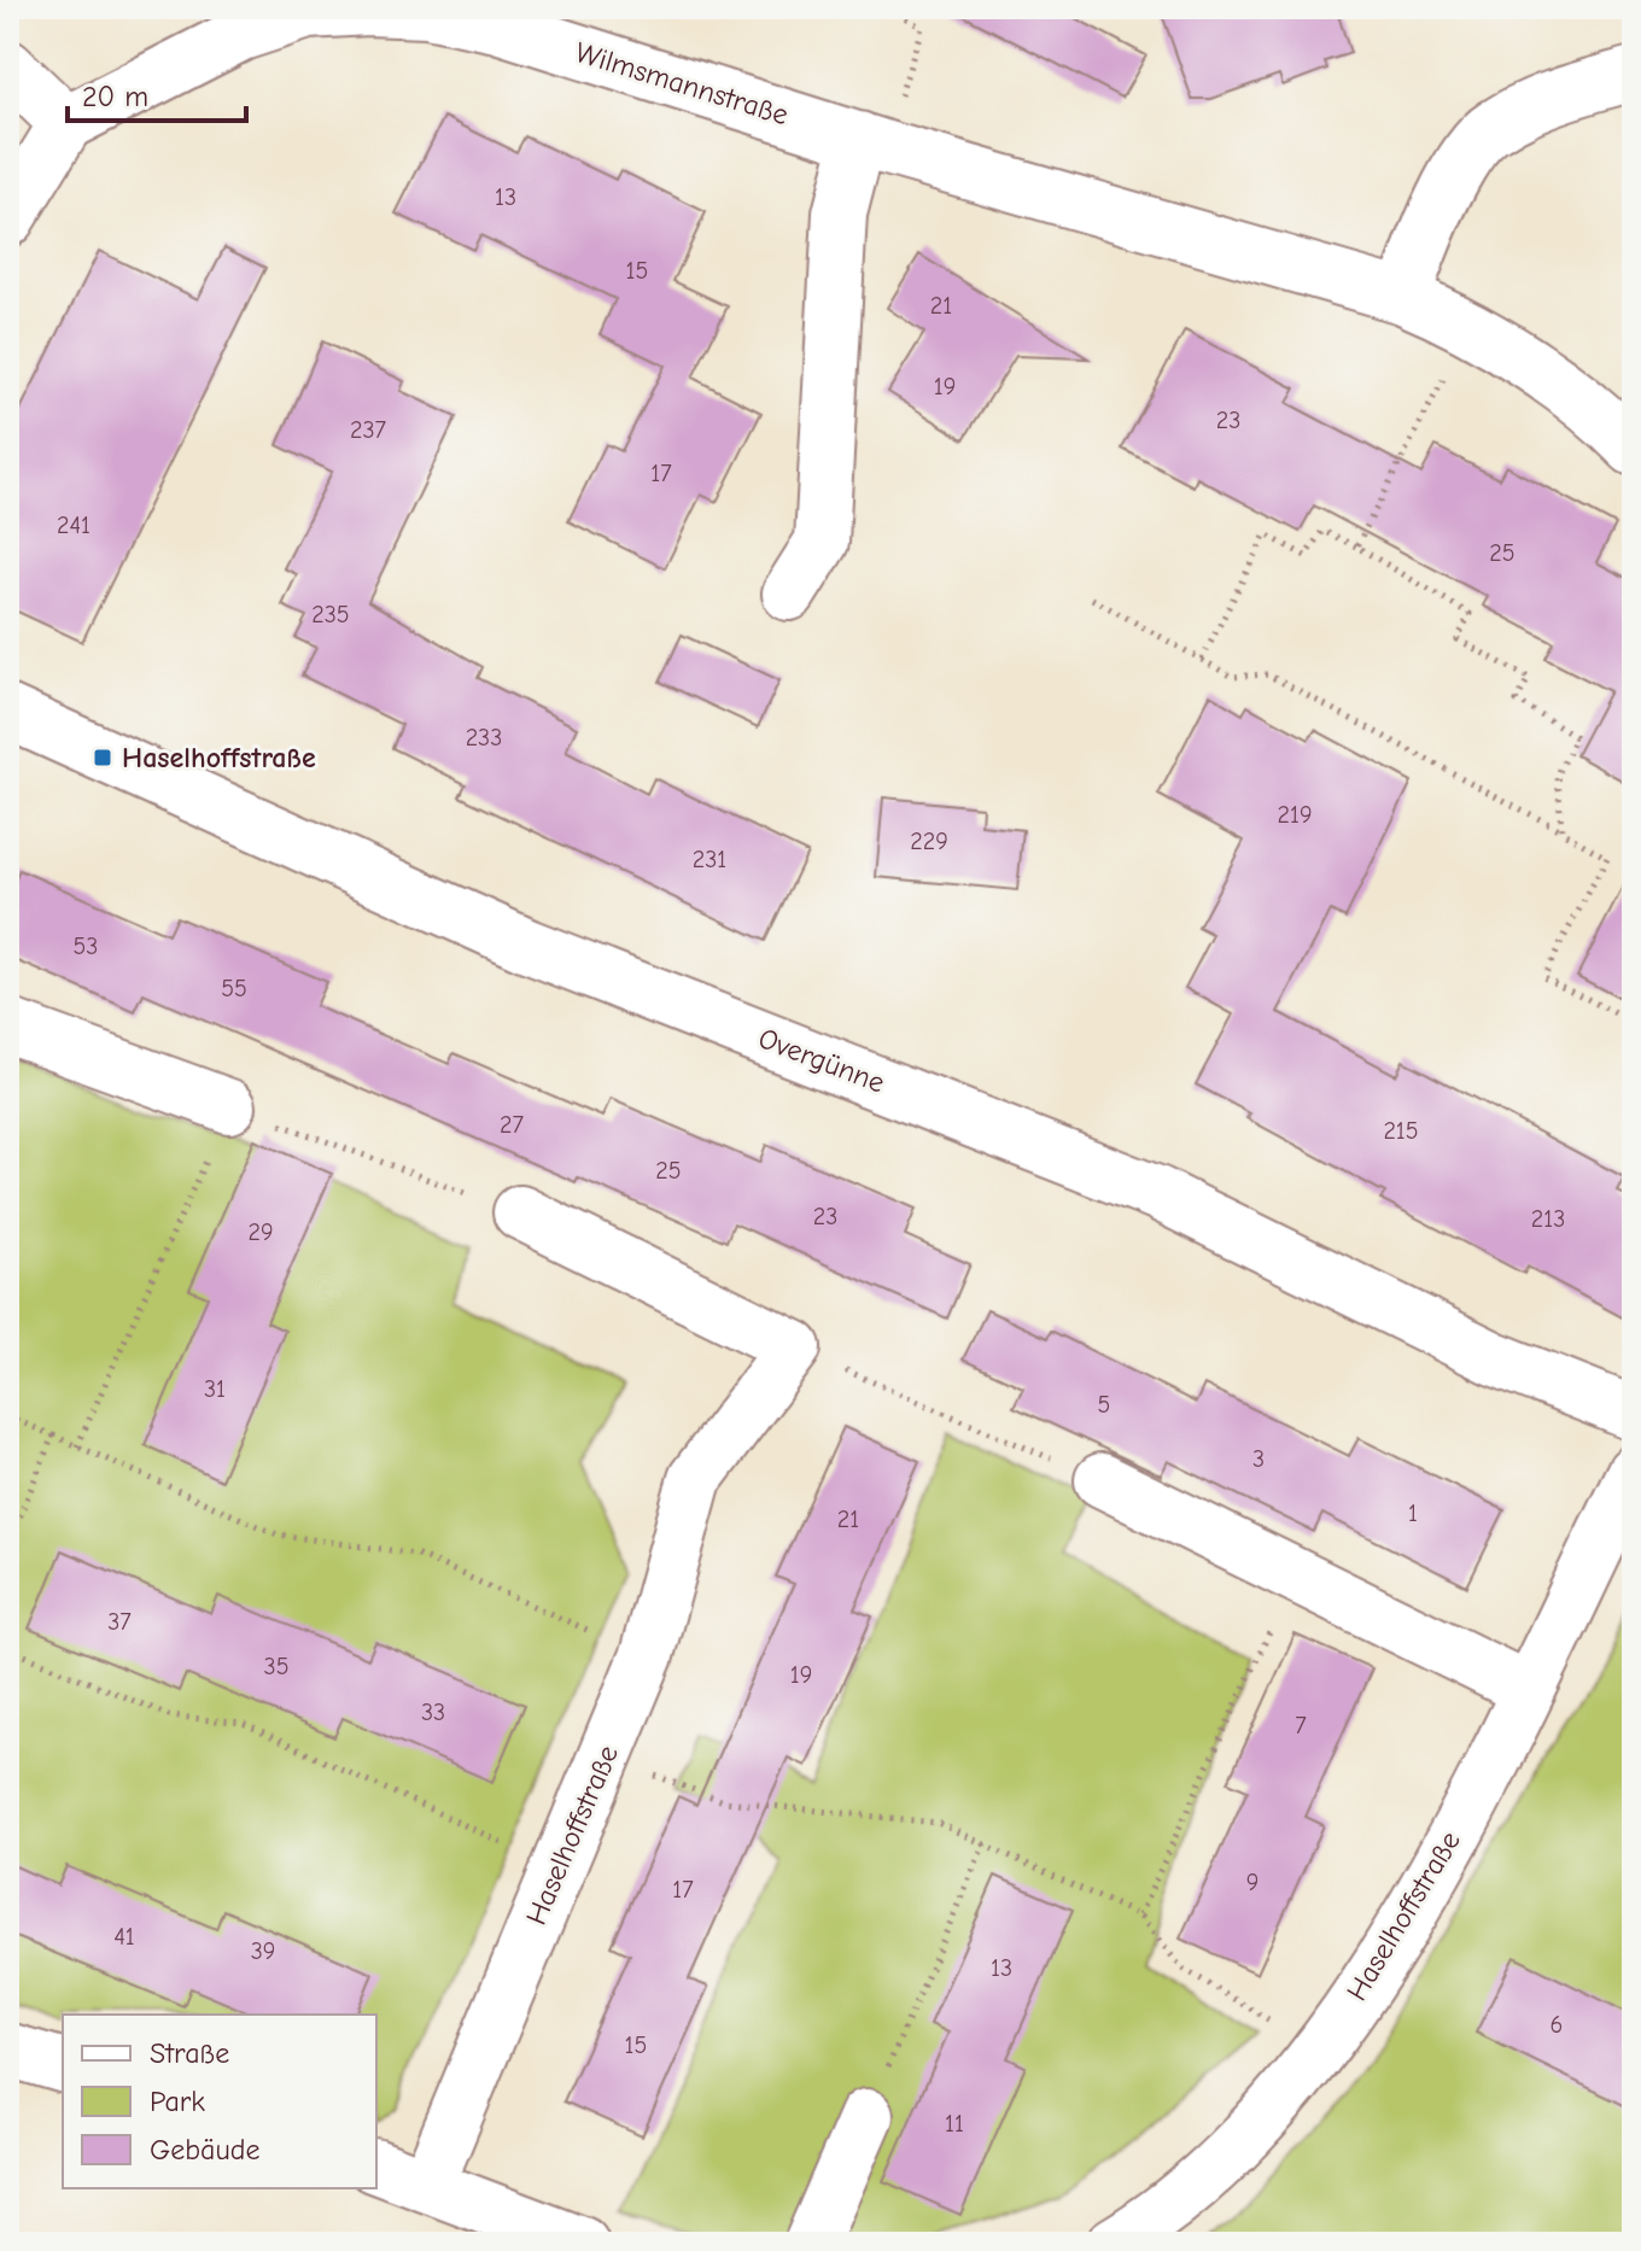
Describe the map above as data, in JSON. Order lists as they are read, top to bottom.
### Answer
{
  "streets": {
    "street": ["Wilmsmannstraße", "Overgünne", "Haselhoffstraße"]
  },
  "places": {
    "transit": ["Haselhoffstraße"]
  },
  "house_numbers": [
    "13",
    "15",
    "21",
    "19",
    "23",
    "237",
    "17",
    "241",
    "25",
    "235",
    "233",
    "219",
    "229",
    "231",
    "53",
    "55",
    "27",
    "215",
    "25",
    "23",
    "213",
    "29",
    "31",
    "5",
    "3",
    "1",
    "21",
    "37",
    "35",
    "19",
    "33",
    "7",
    "9",
    "17",
    "41",
    "39",
    "13",
    "6",
    "15",
    "11"
  ],
  "legend": ["Straße", "Park", "Gebäude"],
  "scale_bar": "20 m"
}
